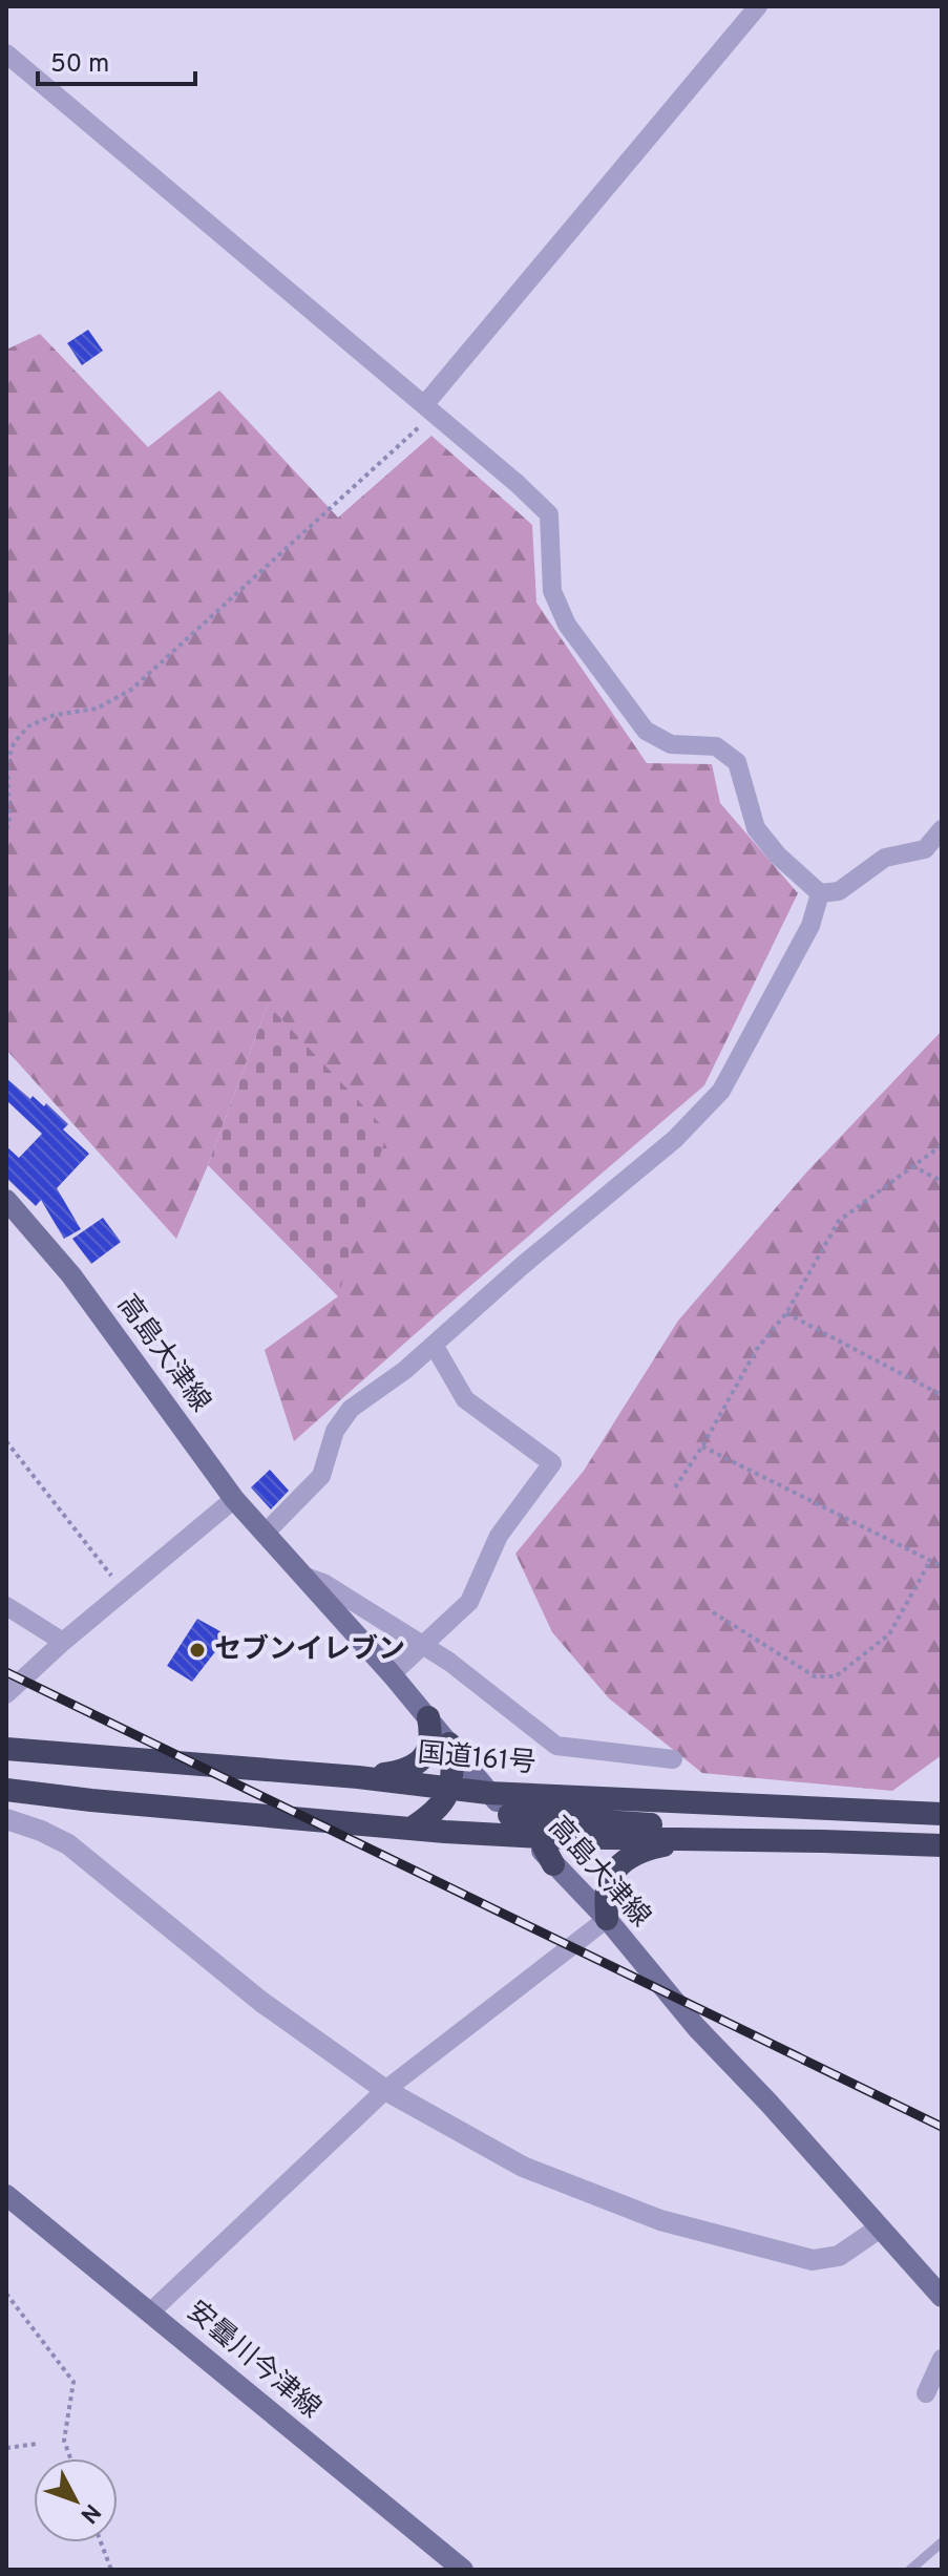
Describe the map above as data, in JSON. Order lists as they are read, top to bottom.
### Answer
{
  "streets": {
    "highway": ["国道161号"],
    "main road": ["高島大津線", "安曇川今津線"]
  },
  "crossings": [
    ["高島大津線", "国道161号"]
  ],
  "places": ["セブンイレブン"],
  "scale_bar": "50 m",
  "north": "bottom right"
}
